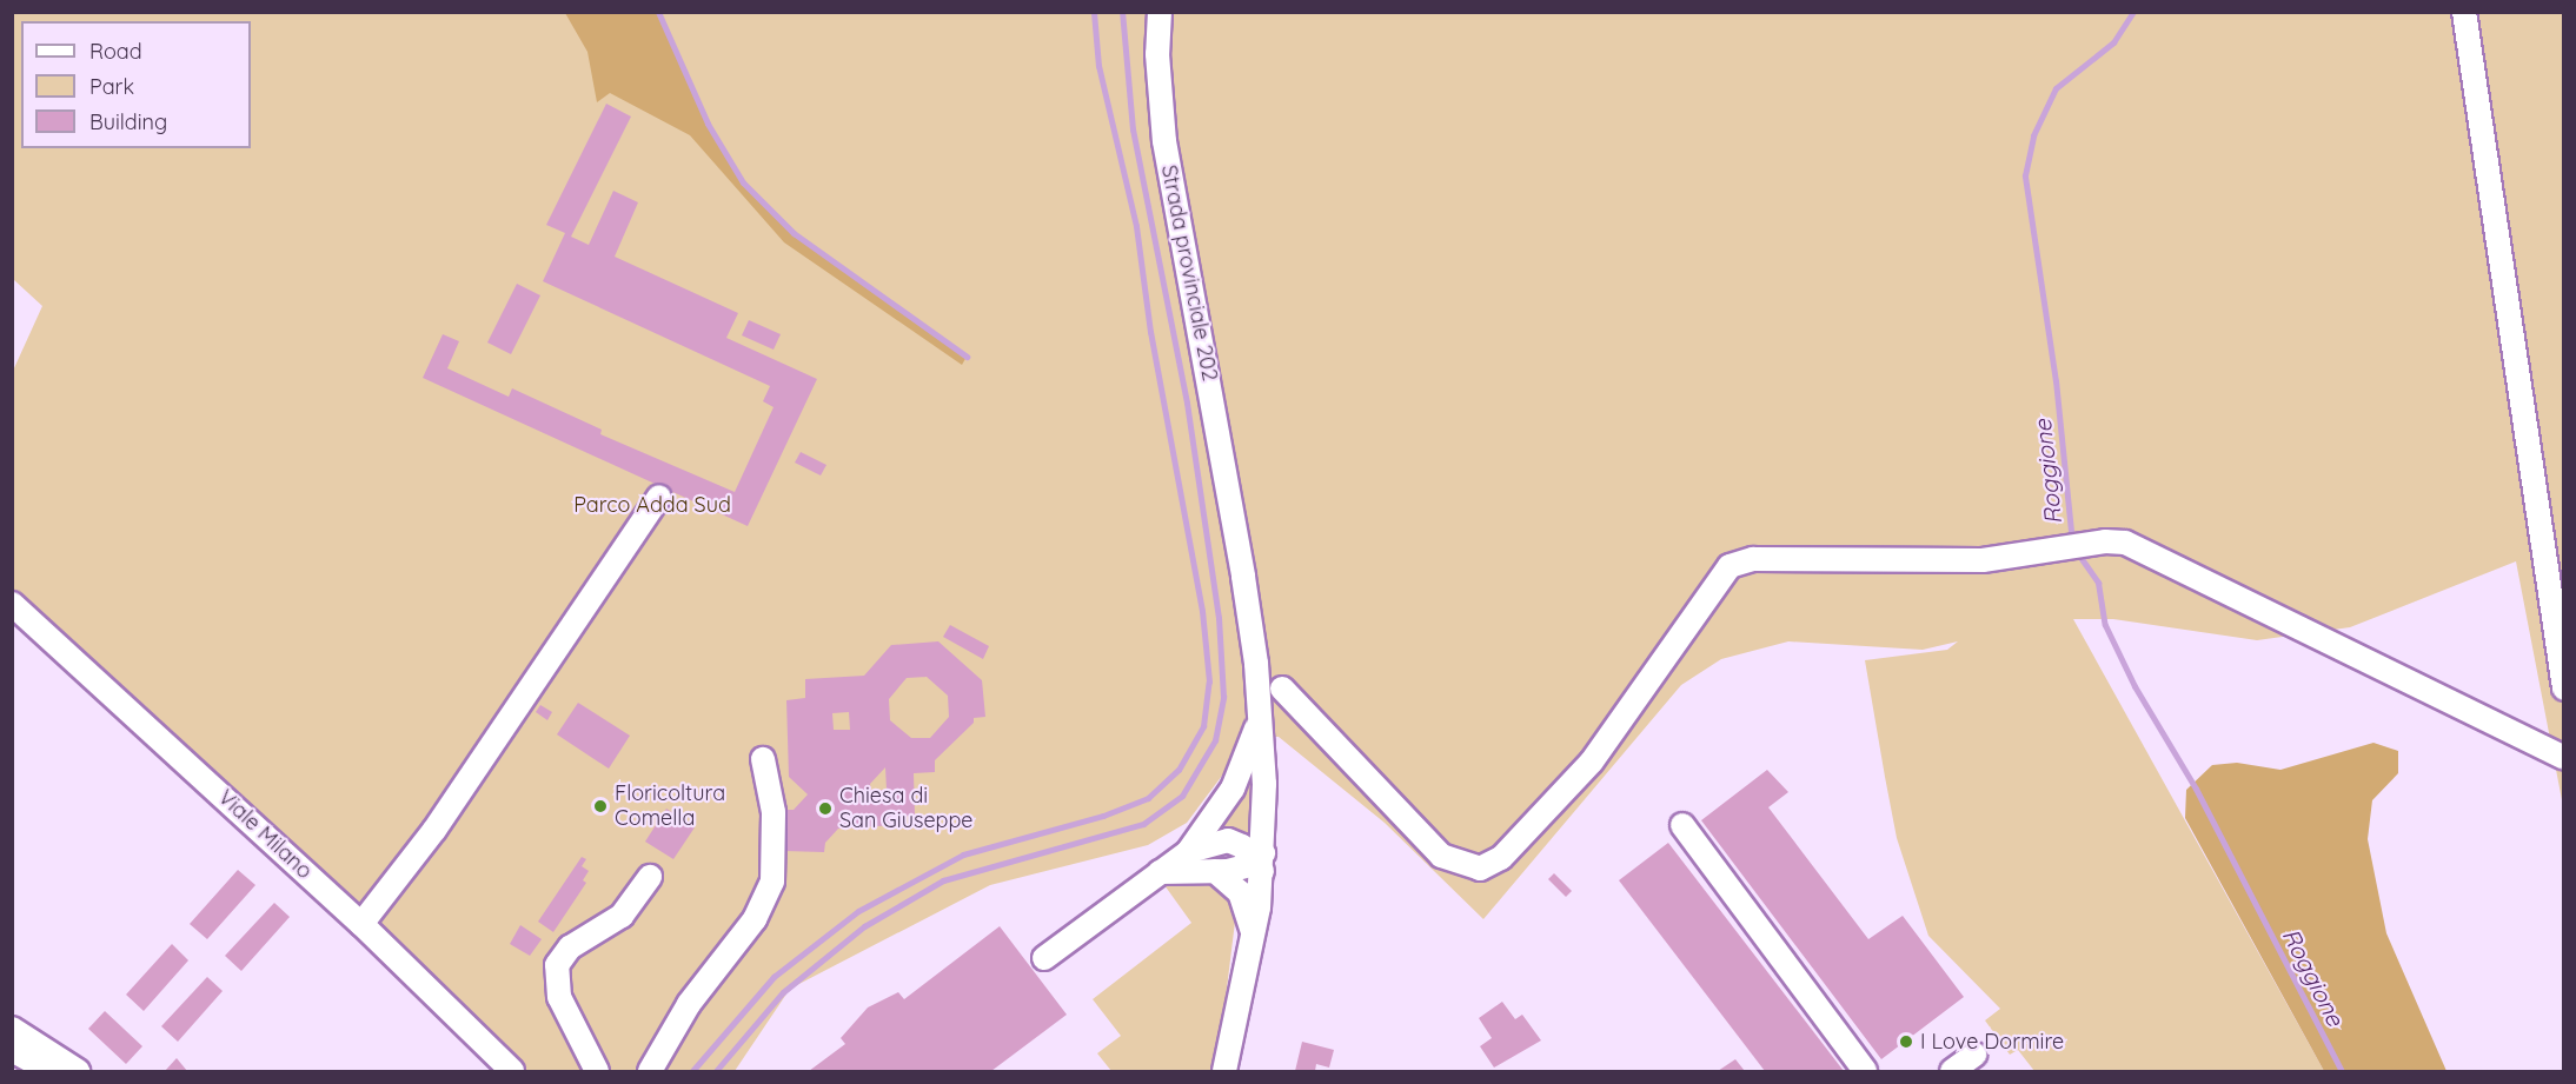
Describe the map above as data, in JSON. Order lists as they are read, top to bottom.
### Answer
{
  "streets": {
    "street": ["Strada provinciale 202", "Viale Milano"]
  },
  "water": ["Roggione"],
  "parks": ["Parco Adda Sud"],
  "places": ["Floricoltura Comella", "Chiesa di San Giuseppe", "I Love Dormire"],
  "legend": ["Road", "Park", "Building"]
}
